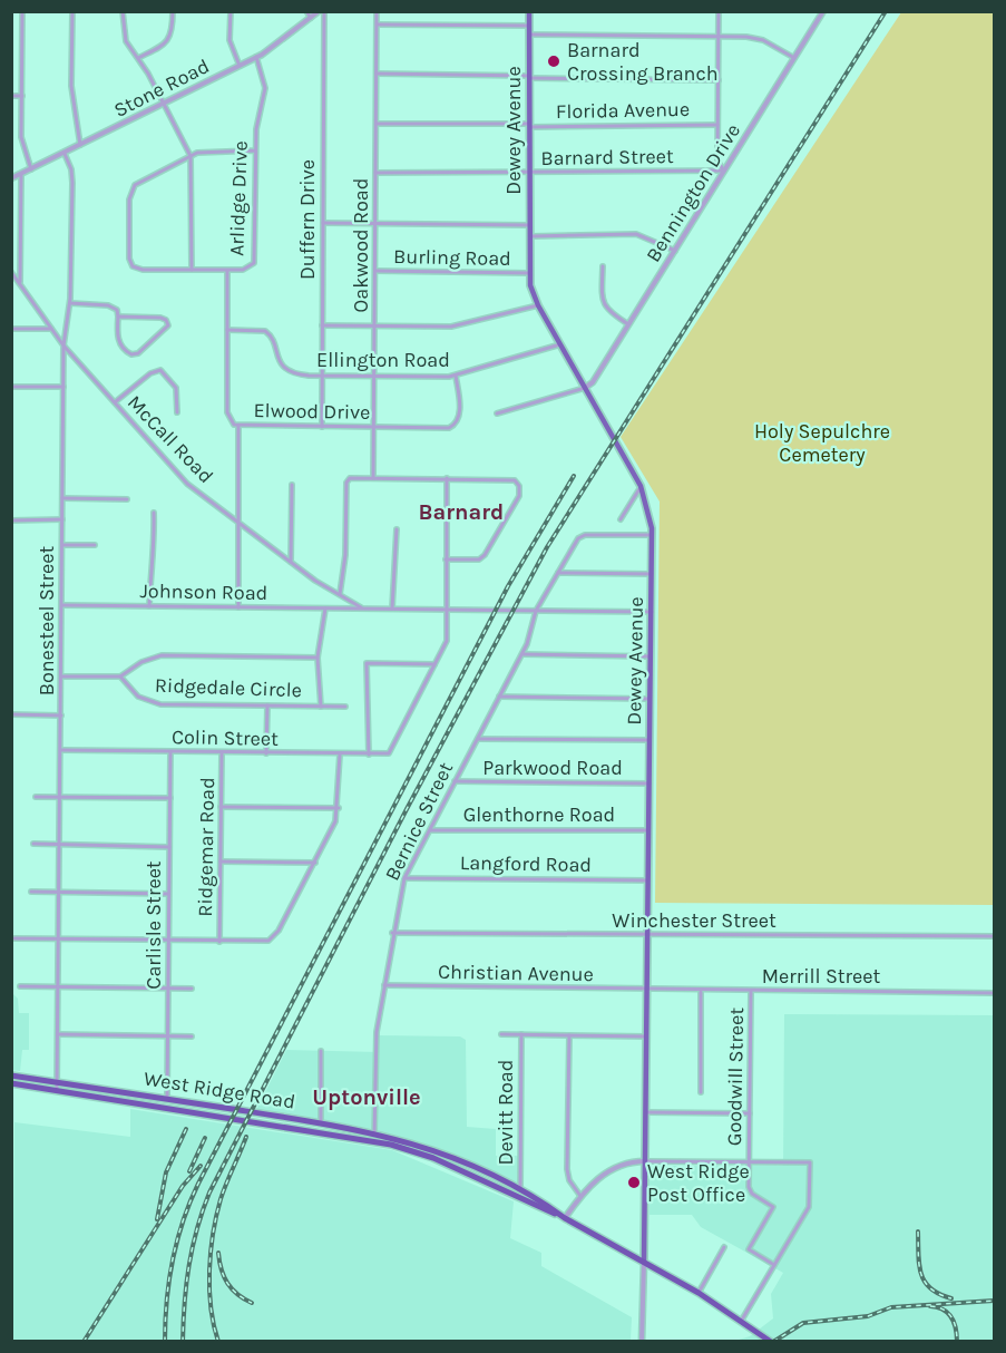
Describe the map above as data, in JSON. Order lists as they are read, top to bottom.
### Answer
{
  "streets": {
    "highway": ["West Ridge Road"],
    "main road": ["Dewey Avenue"],
    "street": [
      "Stone Road",
      "Florida Avenue",
      "Barnard Street",
      "Bennington Drive",
      "Arlidge Drive",
      "Duffern Drive",
      "Oakwood Road",
      "Burling Road",
      "Ellington Road",
      "Elwood Drive",
      "McCall Road",
      "Johnson Road",
      "Bonesteel Street",
      "Ridgedale Circle",
      "Colin Street",
      "Parkwood Road",
      "Glenthorne Road",
      "Bernice Street",
      "Ridgemar Road",
      "Langford Road",
      "Winchester Street",
      "Carlisle Street",
      "Christian Avenue",
      "Merrill Street",
      "Goodwill Street",
      "Devitt Road"
    ]
  },
  "crossings": [
    ["Stone Road", "Arlidge Drive"],
    ["Stone Road", "Bonesteel Street"],
    ["Florida Avenue", "Dewey Avenue"],
    ["Florida Avenue", "Oakwood Road"],
    ["Dewey Avenue", "Barnard Street"],
    ["Dewey Avenue", "Bennington Drive"],
    ["Dewey Avenue", "Burling Road"],
    ["Dewey Avenue", "Ellington Road"],
    ["Dewey Avenue", "Parkwood Road"],
    ["Dewey Avenue", "Glenthorne Road"],
    ["Dewey Avenue", "Bernice Street"],
    ["Dewey Avenue", "Langford Road"],
    ["Dewey Avenue", "Winchester Street"],
    ["Dewey Avenue", "Christian Avenue"],
    ["Dewey Avenue", "Merrill Street"],
    ["Dewey Avenue", "West Ridge Road"],
    ["Barnard Street", "Bennington Drive"],
    ["Barnard Street", "Oakwood Road"],
    ["Arlidge Drive", "Elwood Drive"],
    ["Duffern Drive", "Ellington Road"],
    ["Duffern Drive", "Elwood Drive"],
    ["Oakwood Road", "Burling Road"],
    ["Oakwood Road", "Ellington Road"],
    ["Oakwood Road", "Elwood Drive"],
    ["Ellington Road", "Elwood Drive"],
    ["McCall Road", "Bonesteel Street"],
    ["Johnson Road", "Bonesteel Street"],
    ["Bonesteel Street", "Colin Street"],
    ["Bonesteel Street", "West Ridge Road"],
    ["Colin Street", "Ridgemar Road"],
    ["Colin Street", "Carlisle Street"],
    ["Parkwood Road", "Bernice Street"],
    ["Glenthorne Road", "Bernice Street"],
    ["Bernice Street", "Langford Road"],
    ["Bernice Street", "Winchester Street"],
    ["Bernice Street", "Christian Avenue"],
    ["Bernice Street", "West Ridge Road"],
    ["Carlisle Street", "West Ridge Road"],
    ["Christian Avenue", "Merrill Street"],
    ["Merrill Street", "Goodwill Street"],
    ["West Ridge Road", "Devitt Road"]
  ],
  "districts": ["Barnard", "Uptonville"],
  "parks": ["Holy Sepulchre Cemetery"],
  "places": ["Barnard Crossing Branch", "West Ridge Post Office"]
}
